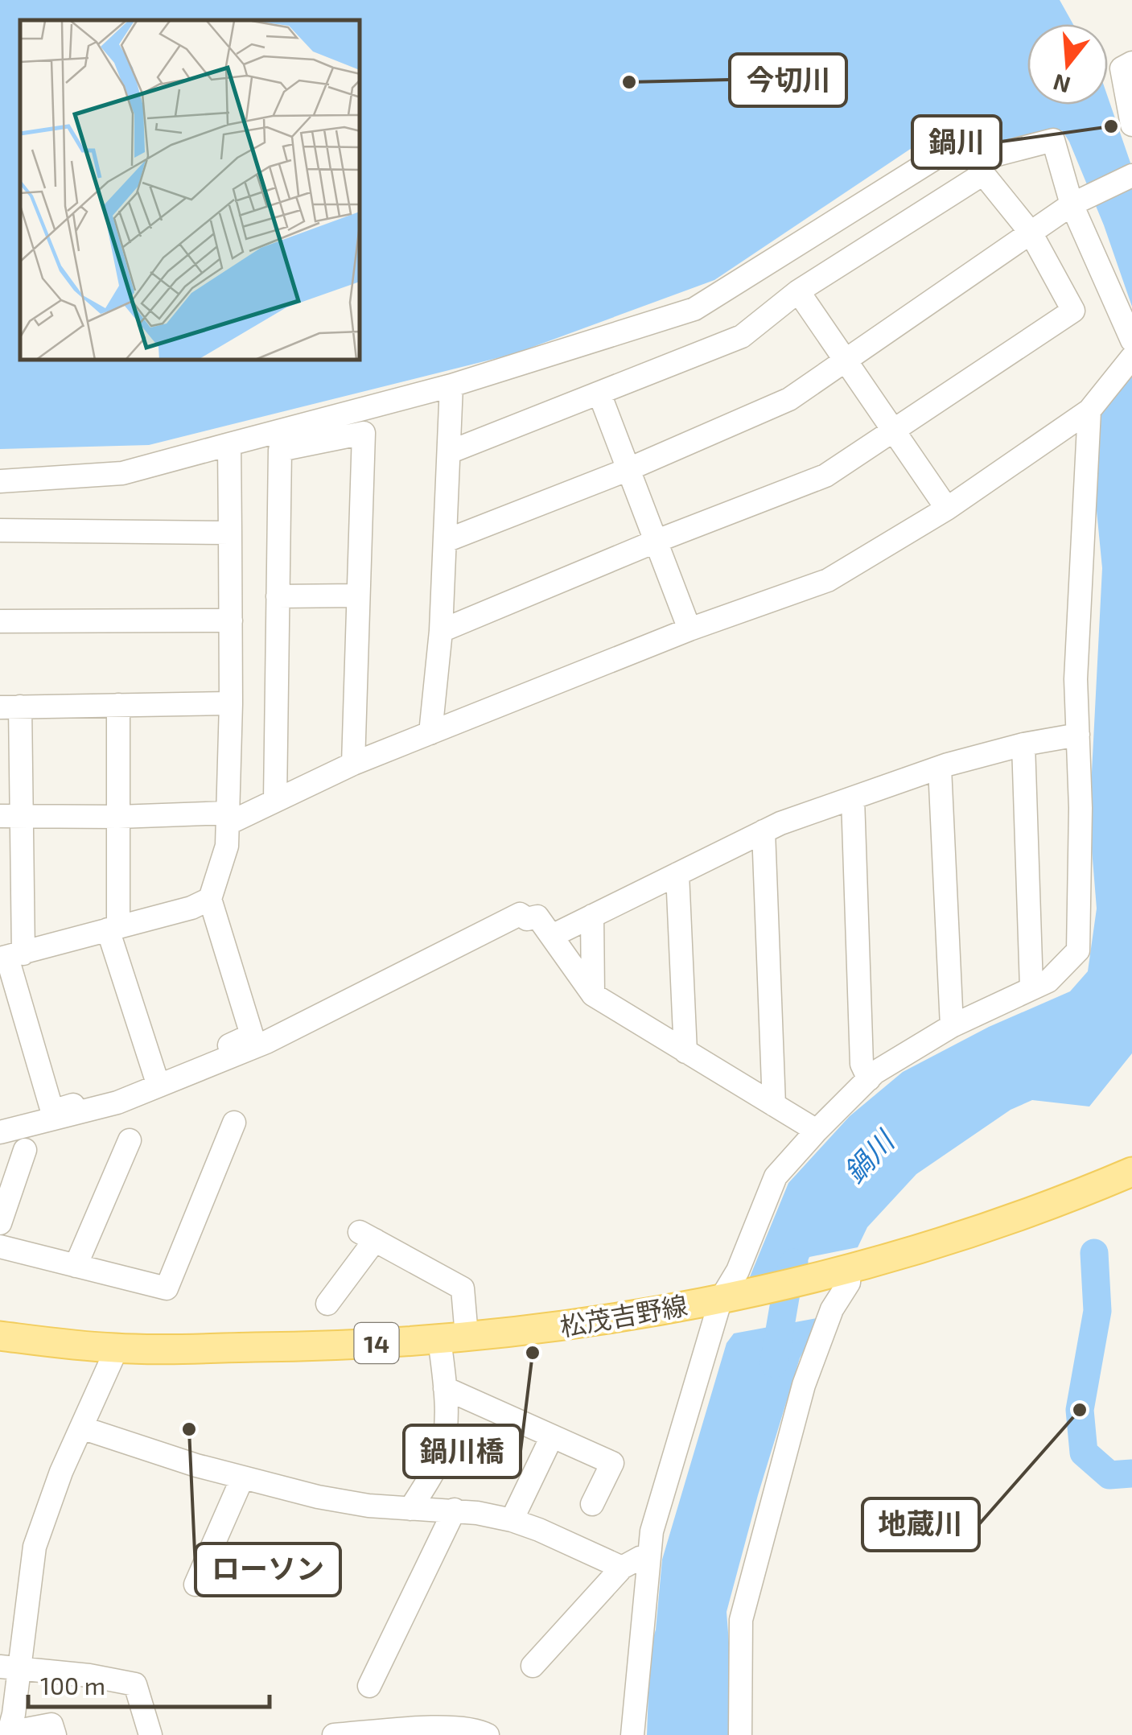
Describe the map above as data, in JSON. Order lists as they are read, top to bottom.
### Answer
{
  "streets": {
    "main road": ["松茂吉野線", "14"]
  },
  "water": ["鍋川"],
  "places": [
    "今切川",
    "鍋川",
    "鍋川橋",
    "地蔵川",
    "ローソン"
  ],
  "scale_bar": "100 m",
  "north": "bottom"
}
